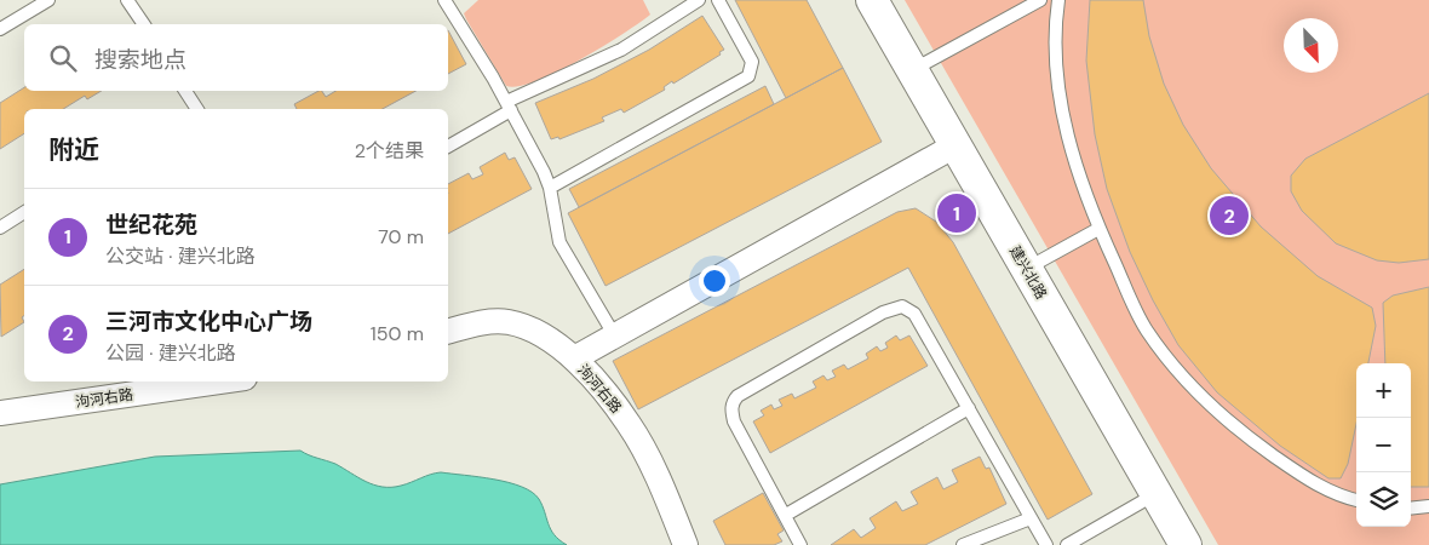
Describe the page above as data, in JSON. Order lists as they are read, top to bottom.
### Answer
{
  "streets": {
    "street": ["建兴北路", "泃河右路"]
  },
  "north": "bottom right",
  "page": {
    "search": "搜索地点",
    "heading": ["附近", "2个结果"],
    "list": [
      {
        "mark": "1",
        "name": "世纪花苑",
        "note": "公交站 · 建兴北路",
        "value": "70 m"
      },
      {
        "mark": "2",
        "name": "三河市文化中心广场",
        "note": "公园 · 建兴北路",
        "value": "150 m"
      }
    ],
    "pins": ["1", "2"],
    "map_buttons": ["+", "−"]
  }
}
